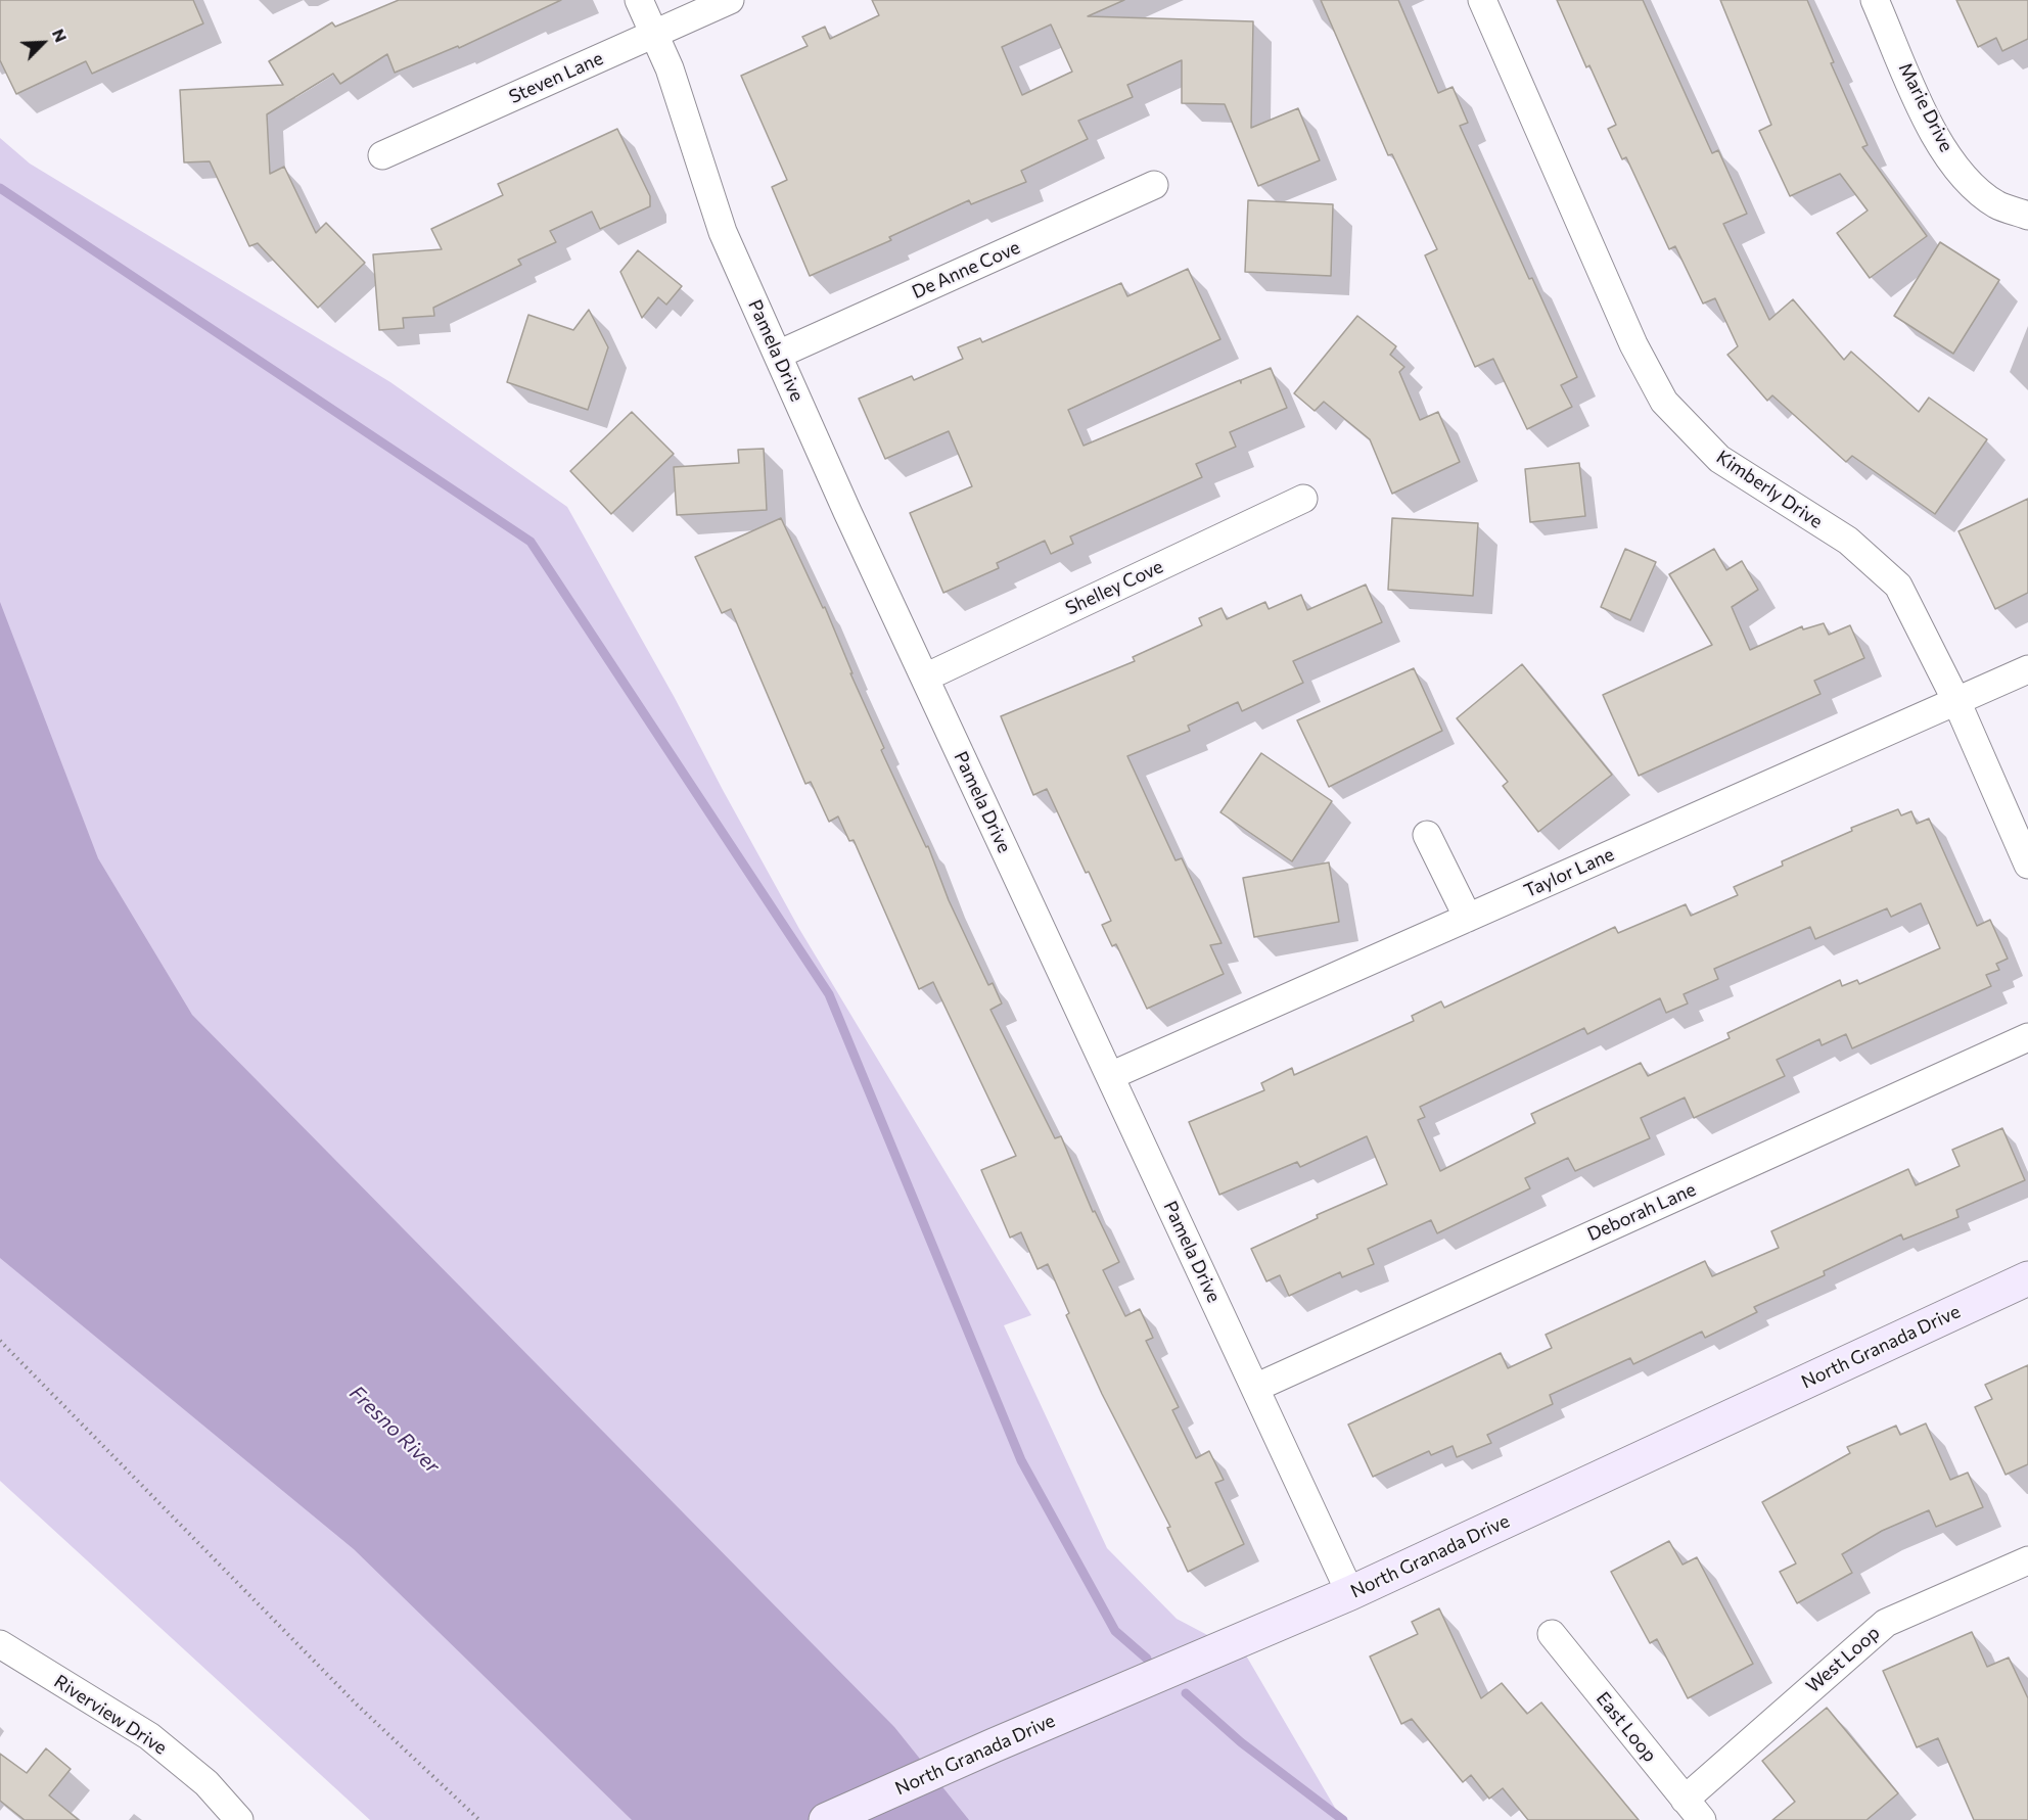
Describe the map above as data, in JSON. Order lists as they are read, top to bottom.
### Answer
{
  "streets": {
    "street": [
      "Steven Lane",
      "Marie Drive",
      "De Anne Cove",
      "Pamela Drive",
      "Kimberly Drive",
      "Shelley Cove",
      "Taylor Lane",
      "Deborah Lane",
      "North Granada Drive",
      "West Loop",
      "Riverview Drive",
      "East Loop"
    ]
  },
  "crossings": [
    ["Steven Lane", "Pamela Drive"],
    ["De Anne Cove", "Pamela Drive"],
    ["Pamela Drive", "Shelley Cove"],
    ["Pamela Drive", "Taylor Lane"],
    ["Pamela Drive", "Deborah Lane"],
    ["Pamela Drive", "North Granada Drive"],
    ["Kimberly Drive", "Taylor Lane"],
    ["West Loop", "East Loop"]
  ],
  "water": ["Fresno River"],
  "north": "top right"
}
